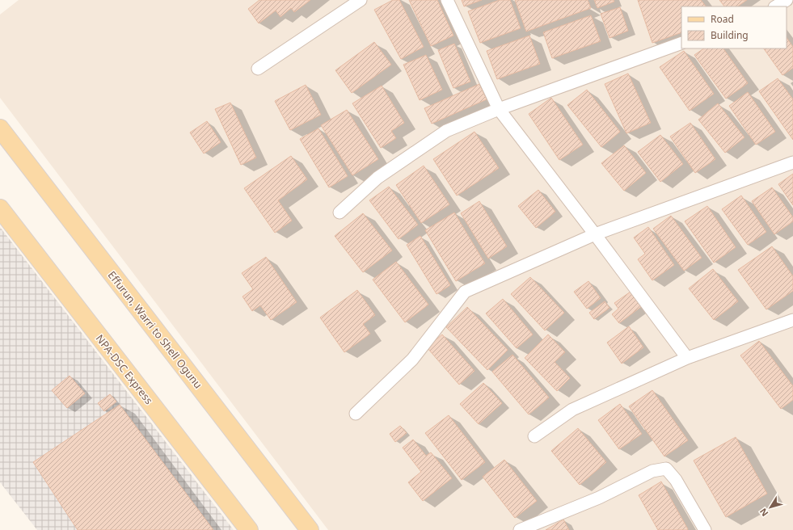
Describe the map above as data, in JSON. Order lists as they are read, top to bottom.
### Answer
{
  "streets": {
    "main road": ["Effurun, Warri to Shell Ogunu", "NPA-DSC Express"]
  },
  "legend": ["Road", "Building"],
  "north": "bottom left"
}
